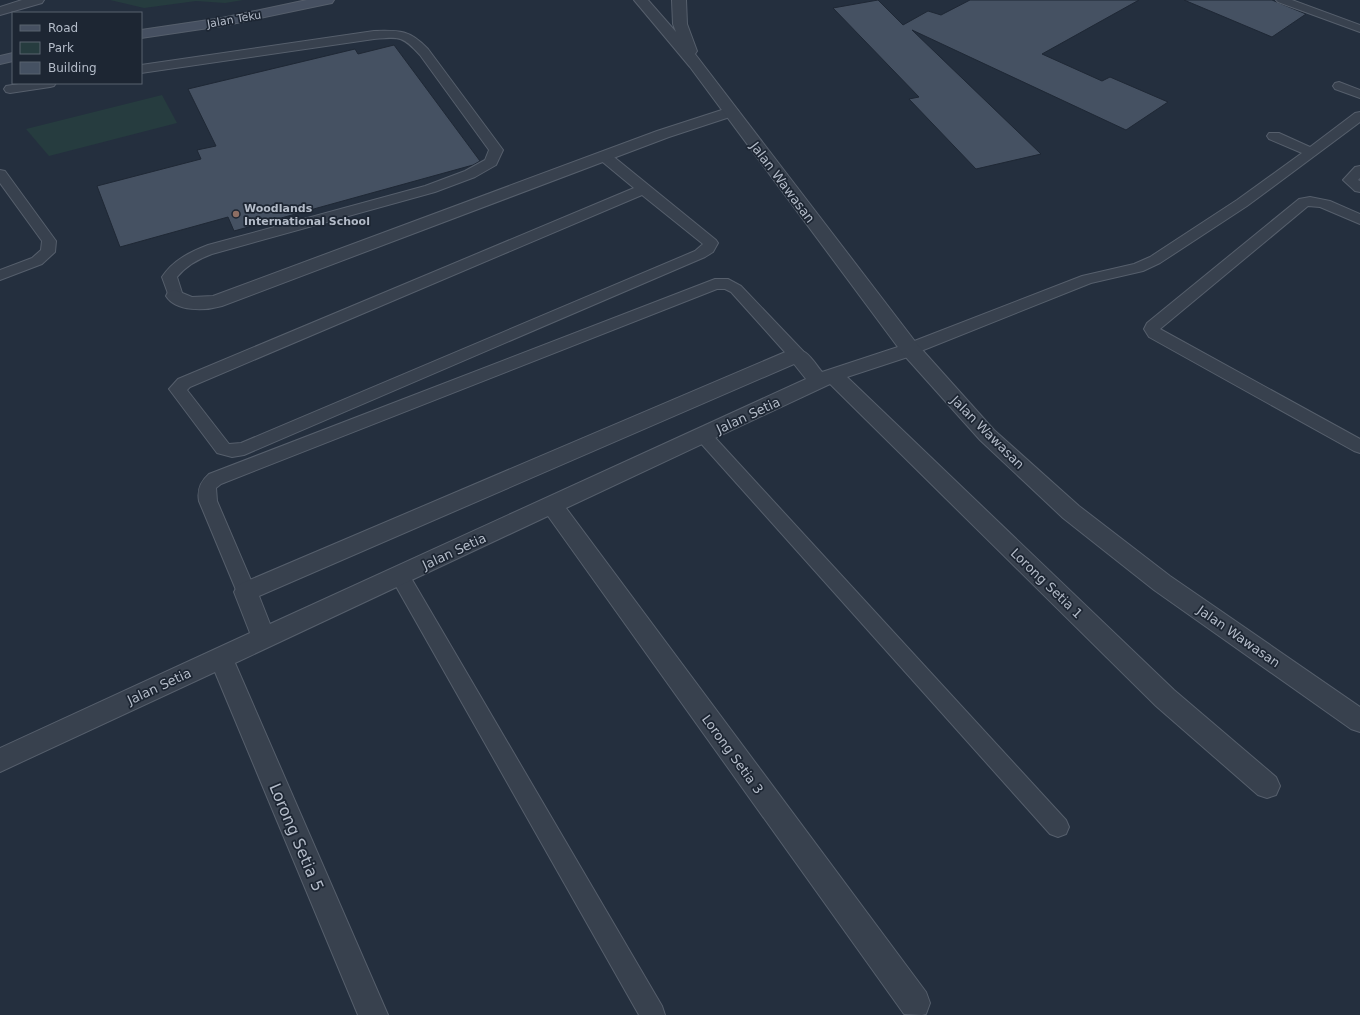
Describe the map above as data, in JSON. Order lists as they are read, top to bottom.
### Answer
{
  "streets": {
    "main road": ["Jalan Teku"],
    "street": [
      "Jalan Wawasan",
      "Jalan Setia",
      "Lorong Setia 1",
      "Lorong Setia 3",
      "Lorong Setia 5"
    ]
  },
  "crossings": [
    ["Jalan Wawasan", "Jalan Setia"],
    ["Jalan Setia", "Lorong Setia 1"],
    ["Jalan Setia", "Lorong Setia 3"],
    ["Jalan Setia", "Lorong Setia 5"]
  ],
  "places": ["Woodlands International School"],
  "legend": ["Road", "Park", "Building"]
}
